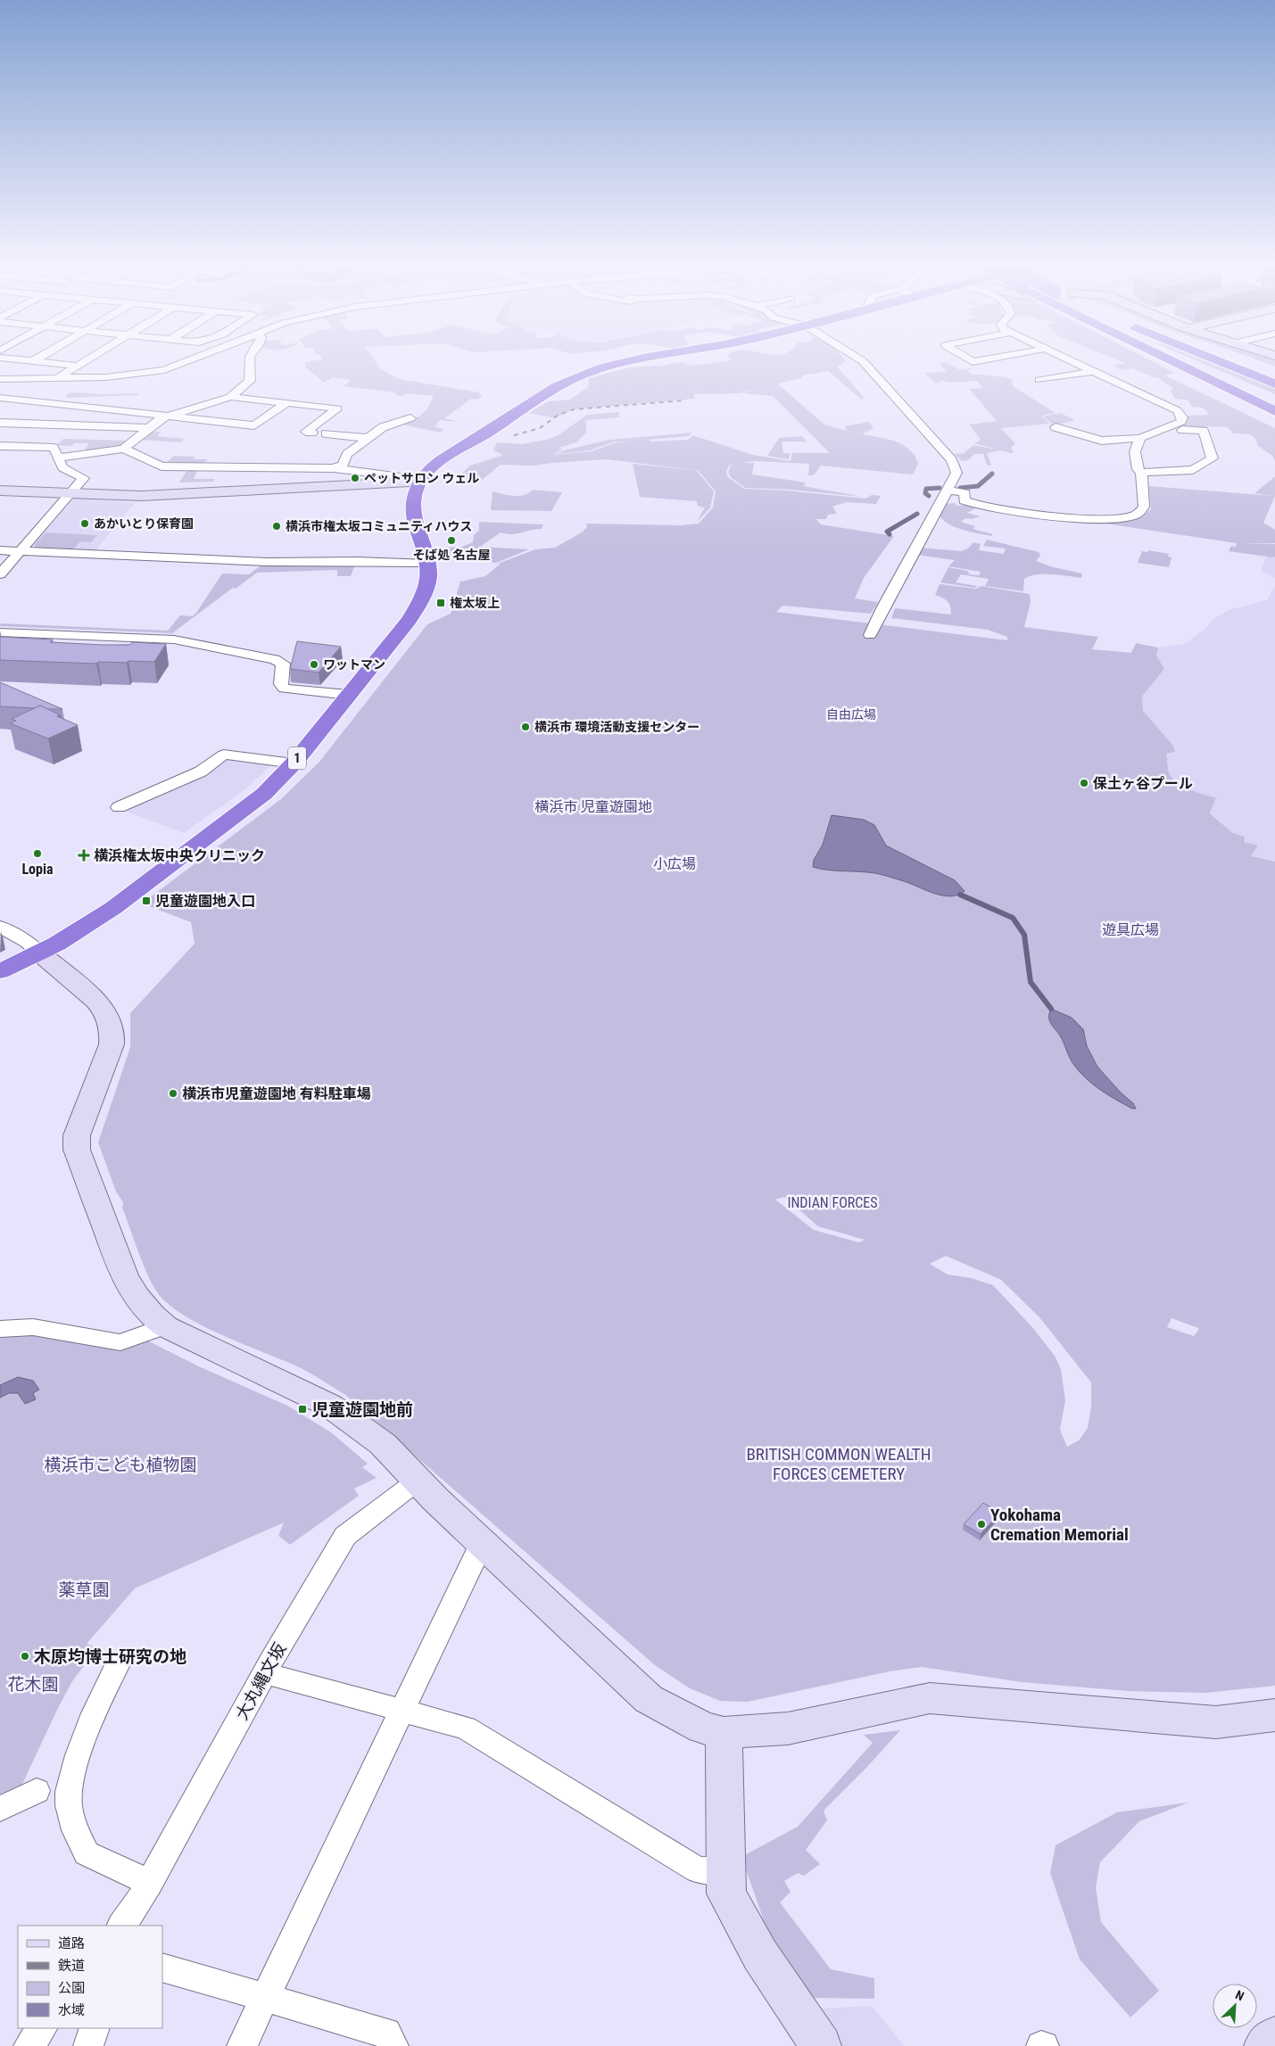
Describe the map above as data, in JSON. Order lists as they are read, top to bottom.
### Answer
{
  "streets": {
    "highway": ["1"],
    "street": ["大丸縄文坂"]
  },
  "parks": [
    "自由広場",
    "横浜市 児童遊園地",
    "小広場",
    "遊具広場",
    "INDIAN FORCES",
    "BRITISH COMMON WEALTH FORCES CEMETERY",
    "横浜市こども植物園",
    "薬草園",
    "花木園"
  ],
  "places": {
    "other": [
      "ペットサロン ウェル",
      "あかいとり保育園",
      "横浜市権太坂コミュニティハウス",
      "そば処 名古屋",
      "ワットマン",
      "横浜市 環境活動支援センター",
      "保土ヶ谷プール",
      "Lopia",
      "横浜市児童遊園地 有料駐車場",
      "Yokohama Cremation Memorial",
      "木原均博士研究の地"
    ],
    "transit": ["権太坂上", "児童遊園地入口", "児童遊園地前"],
    "health": ["横浜権太坂中央クリニック"]
  },
  "legend": [
    "道路",
    "鉄道",
    "公園",
    "水域"
  ],
  "north": "top right"
}
